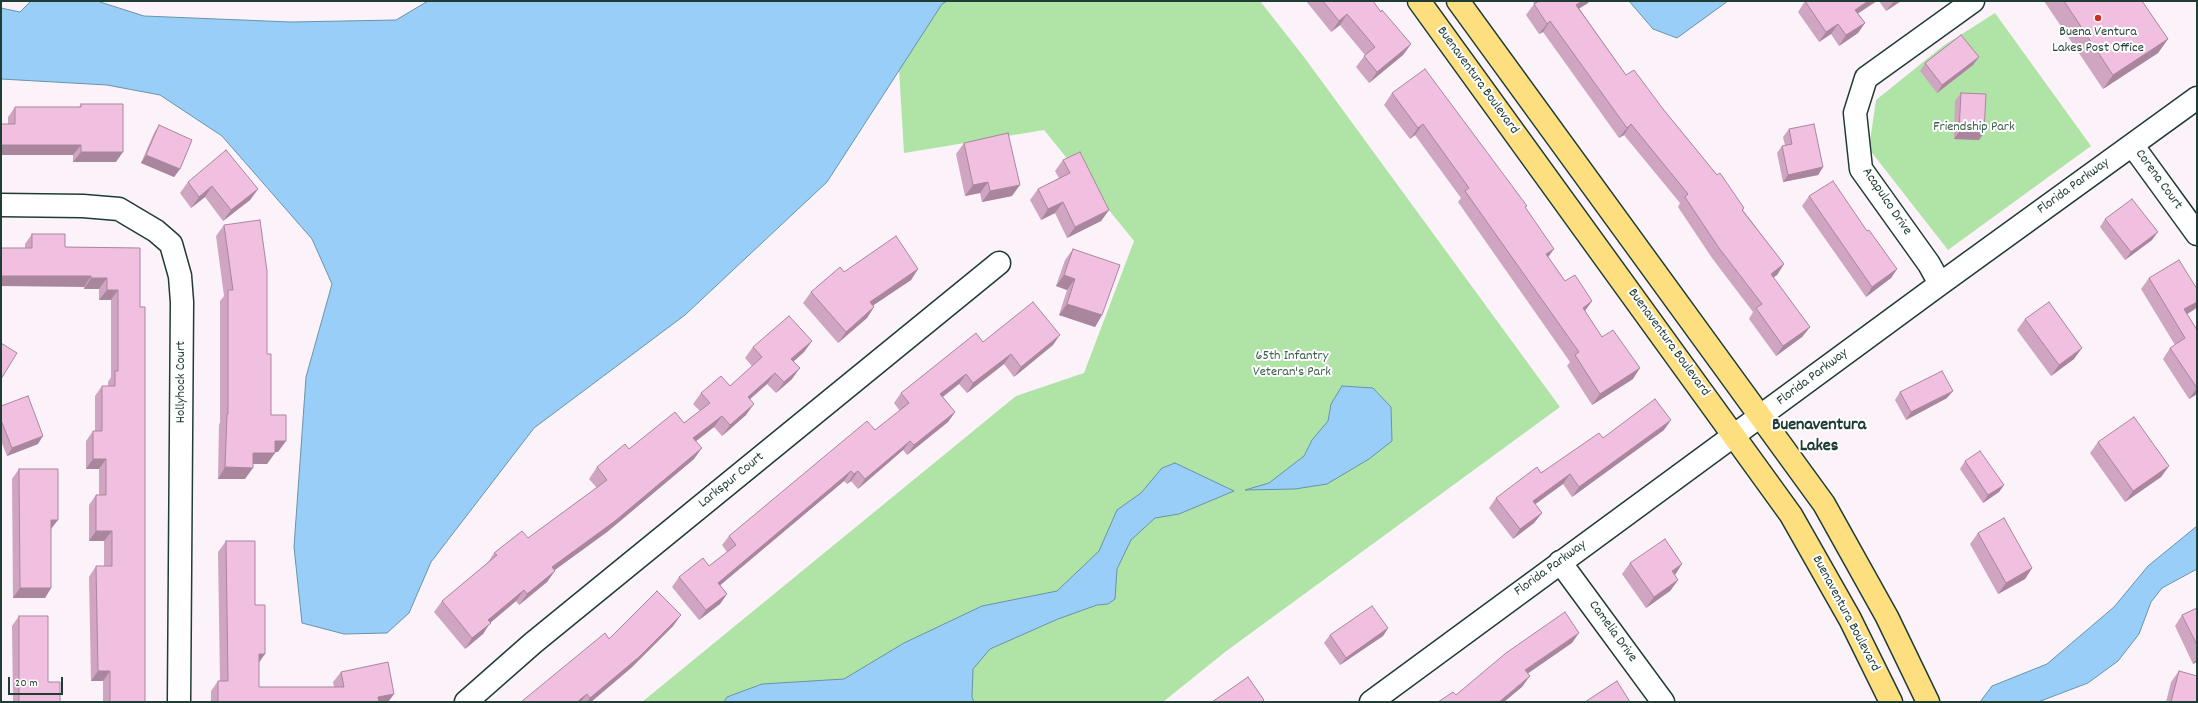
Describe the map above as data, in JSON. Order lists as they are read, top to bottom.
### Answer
{
  "streets": {
    "main road": ["Buenaventura Boulevard"],
    "street": [
      "Corena Court",
      "Florida Parkway",
      "Acapulco Drive",
      "Hollyhock Court",
      "Larkspur Court",
      "Camelia Drive"
    ]
  },
  "crossings": [
    ["Buenaventura Boulevard", "Florida Parkway"],
    ["Corena Court", "Florida Parkway"],
    ["Florida Parkway", "Acapulco Drive"],
    ["Florida Parkway", "Camelia Drive"]
  ],
  "districts": ["Buenaventura Lakes"],
  "parks": ["Friendship Park", "65th Infantry Veteran's Park"],
  "places": ["Buena Ventura Lakes Post Office"],
  "scale_bar": "20 m"
}
